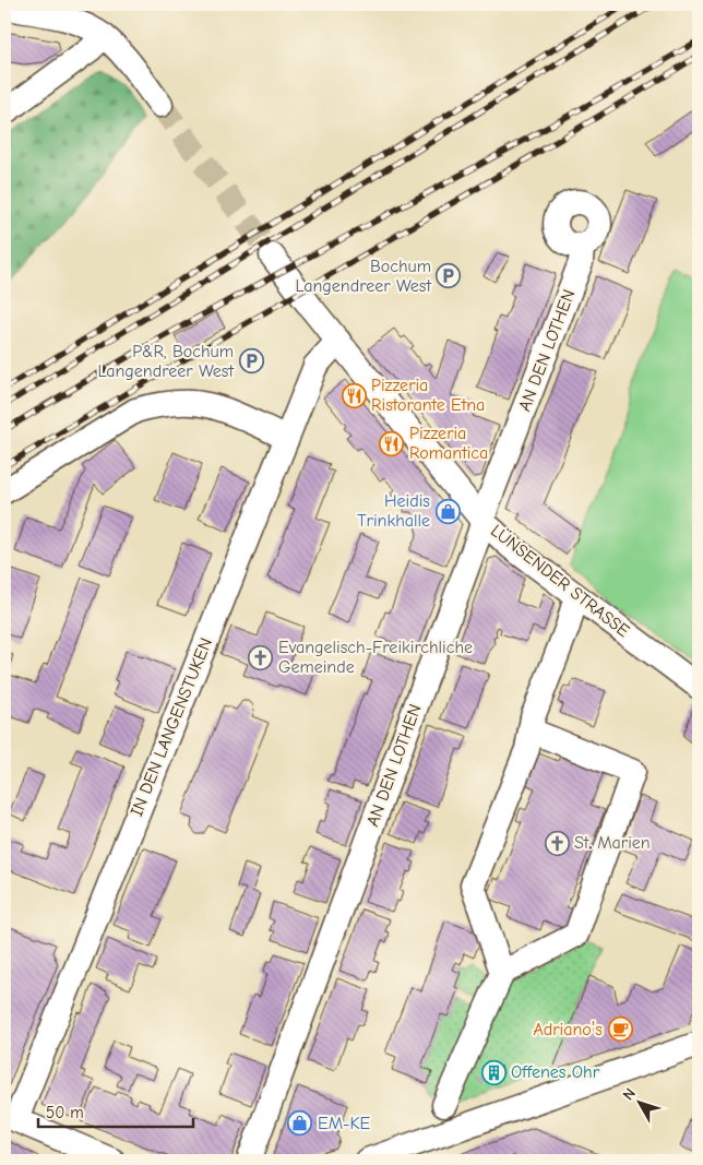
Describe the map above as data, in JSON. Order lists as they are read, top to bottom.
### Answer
{
  "streets": {
    "street": ["AN DEN LOTHEN", "LÜNSENDER STRASSE", "IN DEN LANGENSTUKEN"]
  },
  "crossings": [
    ["AN DEN LOTHEN", "LÜNSENDER STRASSE"],
    ["LÜNSENDER STRASSE", "IN DEN LANGENSTUKEN"]
  ],
  "places": {
    "parking": ["Bochum Langendreer West", "P&R, Bochum Langendreer West"],
    "restaurant": ["Pizzeria Ristorante Etna", "Pizzeria Romantica"],
    "shop": ["Heidis Trinkhalle", "EM-KE"],
    "church": ["Evangelisch-Freikirchliche Gemeinde", "St. Marien"],
    "cafe": ["Adrianoʼs"],
    "building": ["Offenes Ohr"]
  },
  "scale_bar": "50 m",
  "north": "top left"
}
